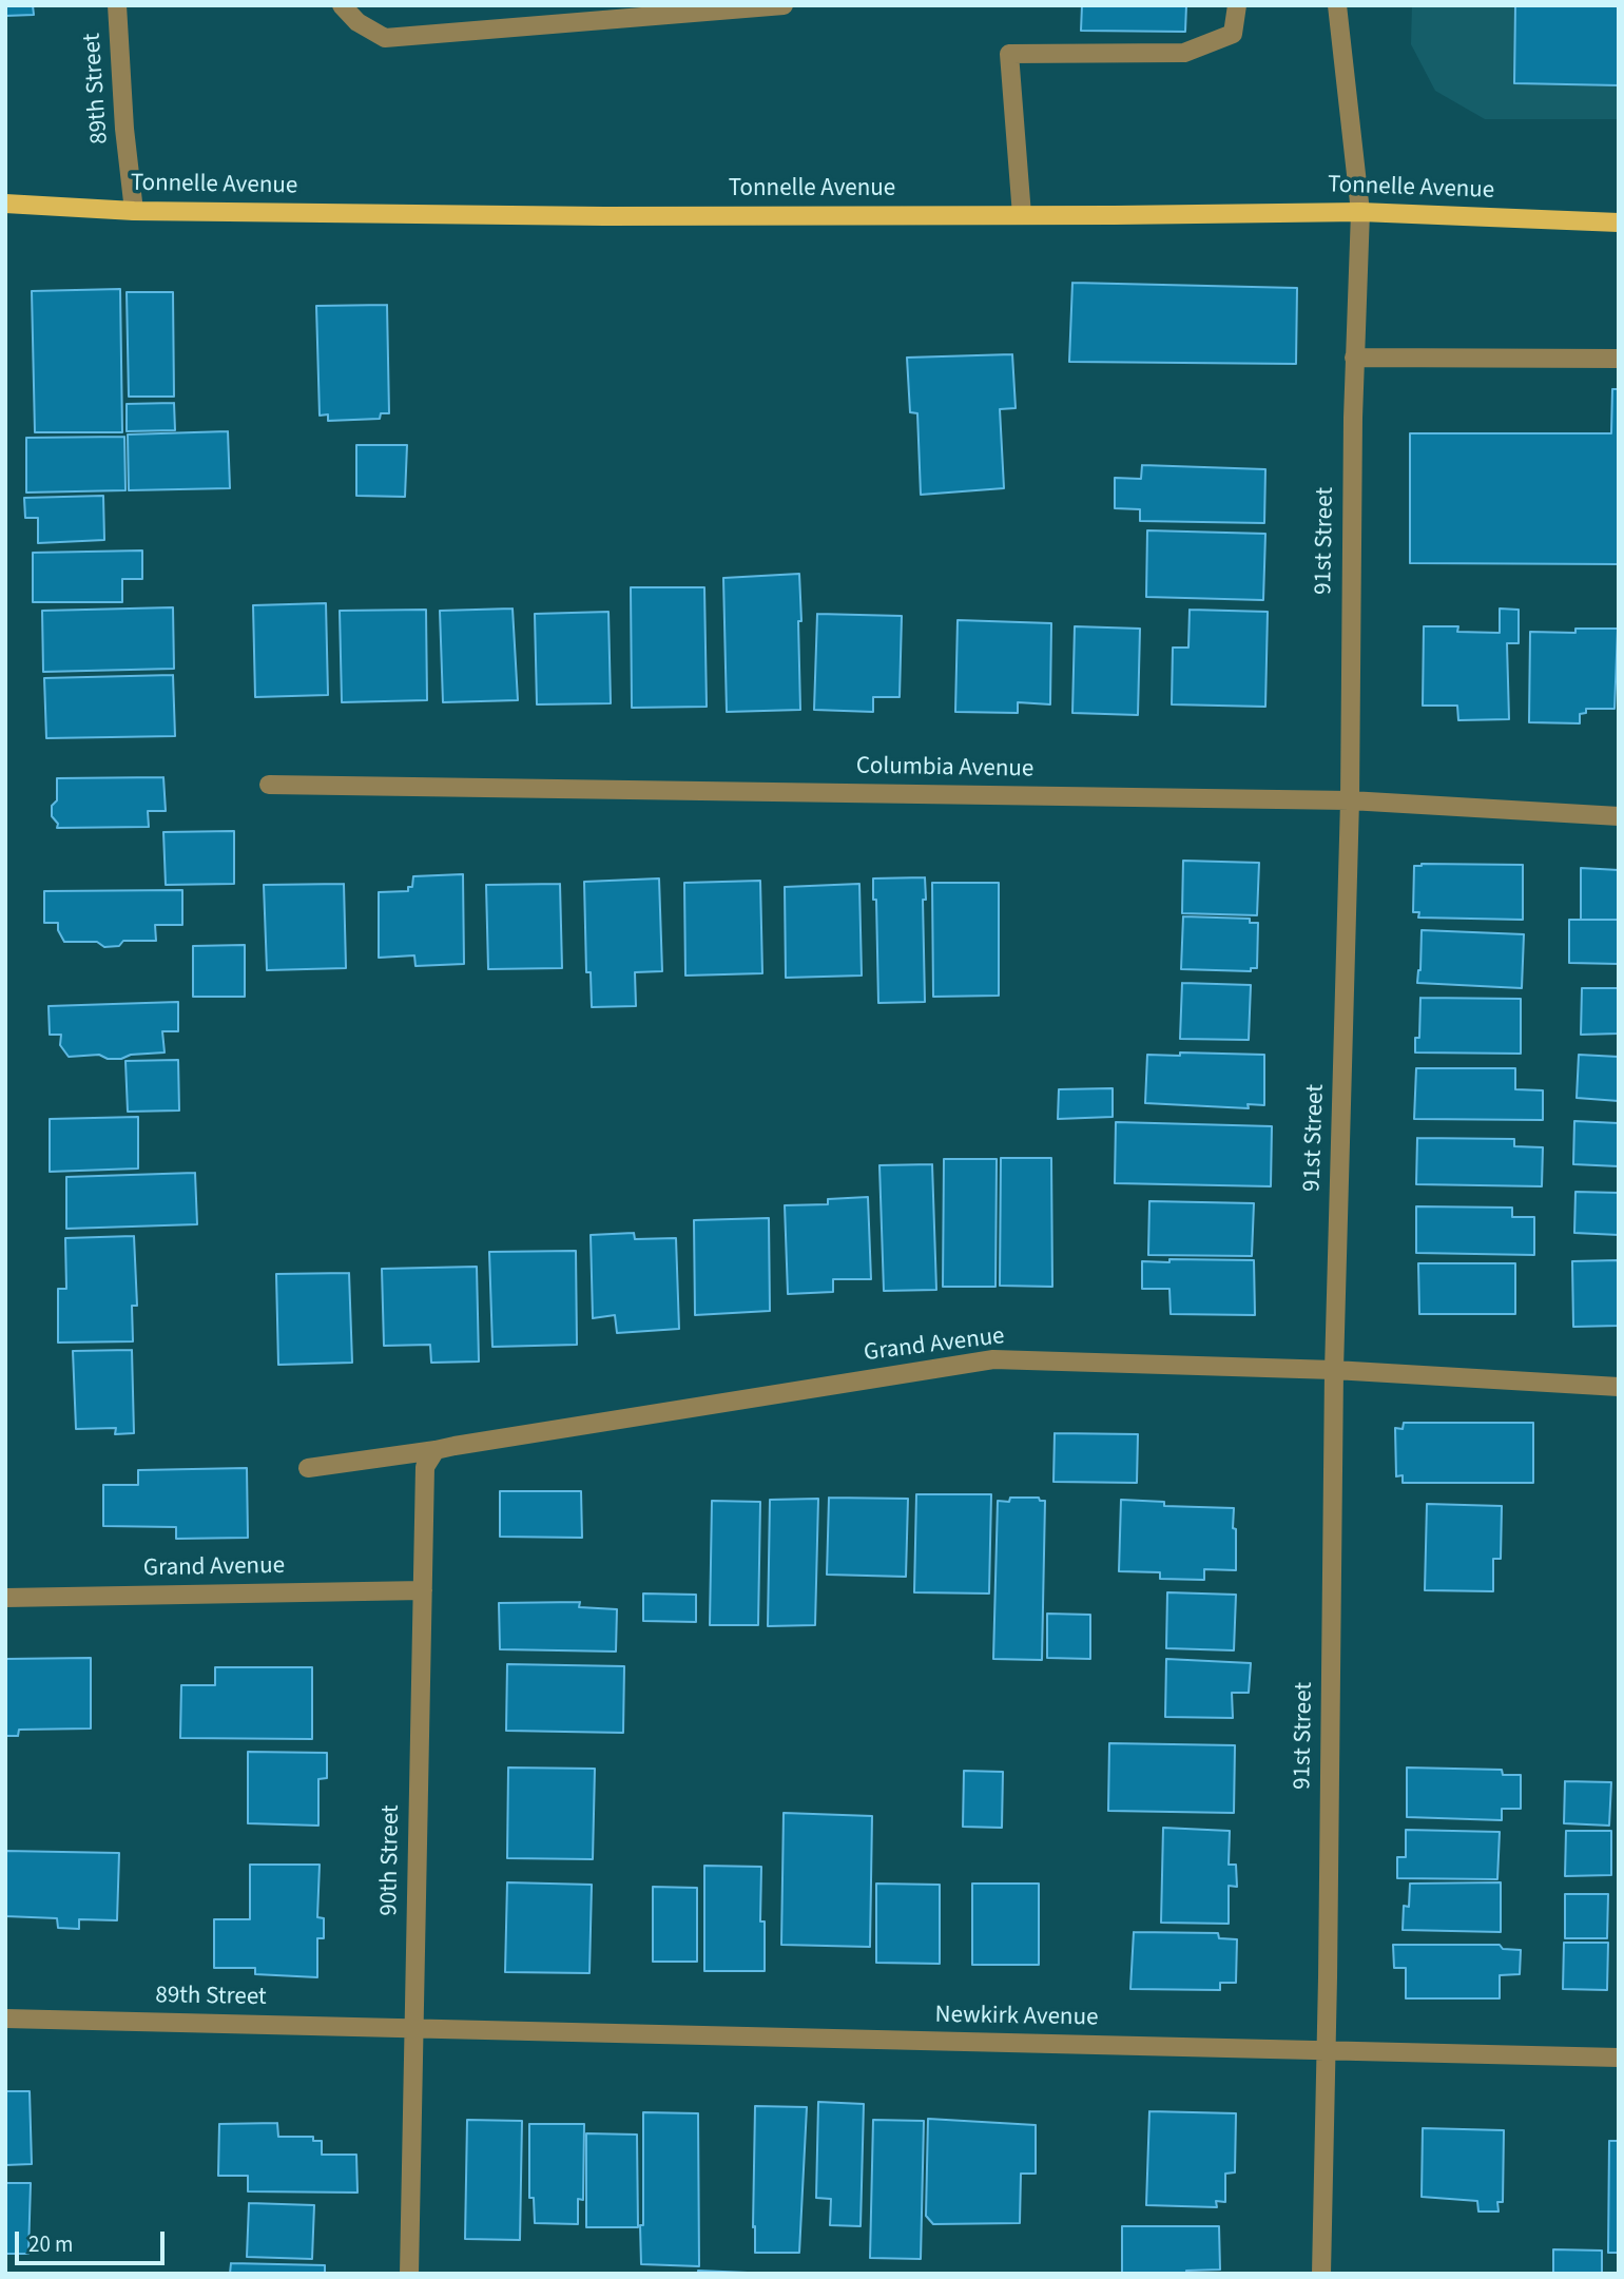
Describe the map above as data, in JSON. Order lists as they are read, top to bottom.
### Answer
{
  "streets": {
    "main road": ["Tonnelle Avenue"],
    "street": [
      "89th Street",
      "91st Street",
      "Columbia Avenue",
      "Grand Avenue",
      "90th Street",
      "Newkirk Avenue"
    ]
  },
  "crossings": [
    ["89th Street", "Tonnelle Avenue"],
    ["89th Street", "90th Street"],
    ["89th Street", "Newkirk Avenue"],
    ["Tonnelle Avenue", "91st Street"],
    ["91st Street", "Columbia Avenue"],
    ["91st Street", "Grand Avenue"],
    ["91st Street", "Newkirk Avenue"],
    ["Grand Avenue", "90th Street"],
    ["90th Street", "Newkirk Avenue"]
  ],
  "scale_bar": "20 m"
}
